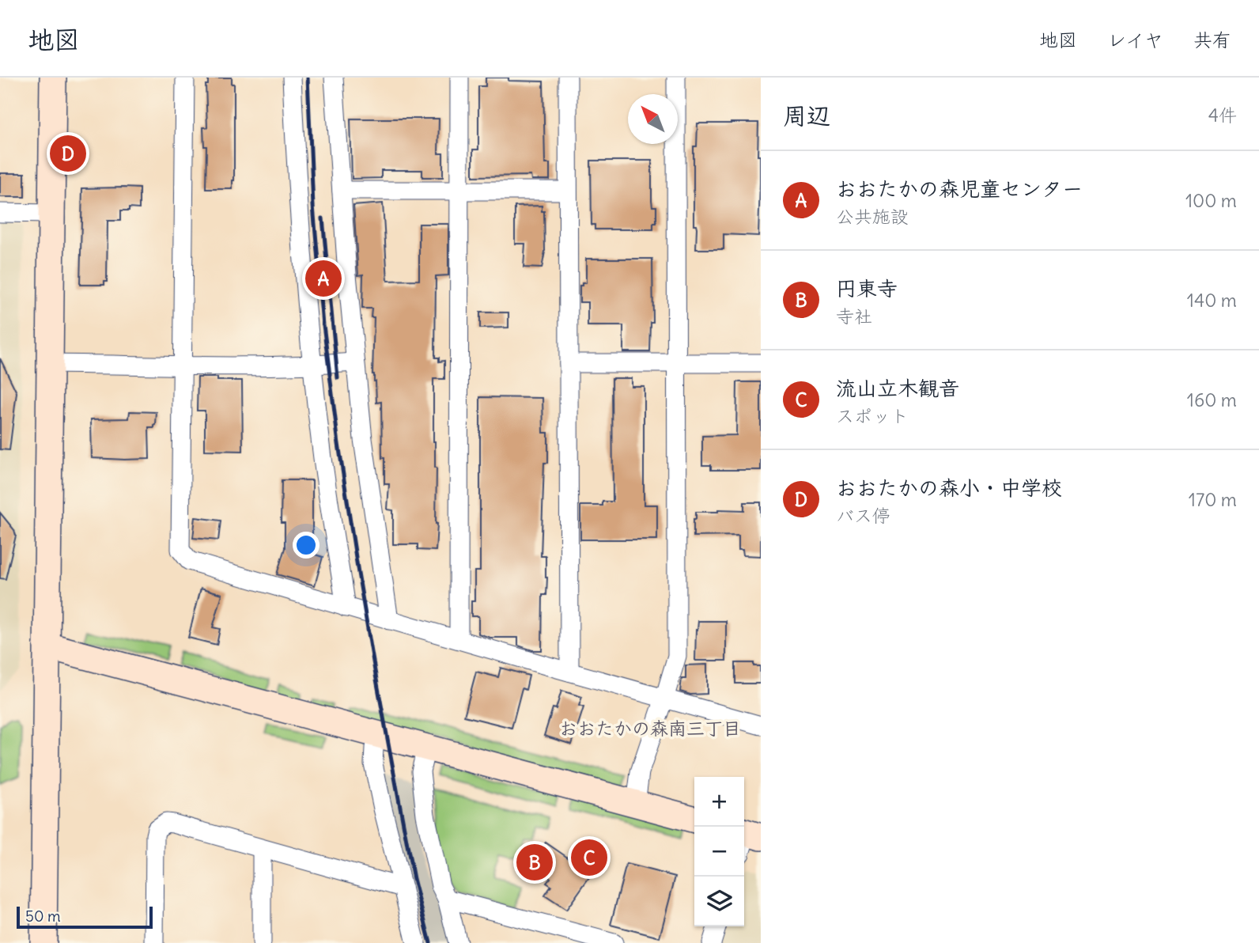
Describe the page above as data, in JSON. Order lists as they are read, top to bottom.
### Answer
{
  "districts": ["おおたかの森南三丁目"],
  "scale_bar": "50 m",
  "north": "top left",
  "page": {
    "header": "地図",
    "nav": ["地図", "レイヤ", "共有"],
    "heading": ["周辺", "4件"],
    "pins": [
      "D",
      "A",
      "C",
      "B"
    ],
    "list": [
      {
        "mark": "A",
        "name": "おおたかの森児童センター",
        "note": "公共施設",
        "value": "100 m"
      },
      {
        "mark": "B",
        "name": "円東寺",
        "note": "寺社",
        "value": "140 m"
      },
      {
        "mark": "C",
        "name": "流山立木観音",
        "note": "スポット",
        "value": "160 m"
      },
      {
        "mark": "D",
        "name": "おおたかの森小・中学校",
        "note": "バス停",
        "value": "170 m"
      }
    ],
    "map_buttons": ["+", "−"],
    "scale": "50 m"
  }
}
